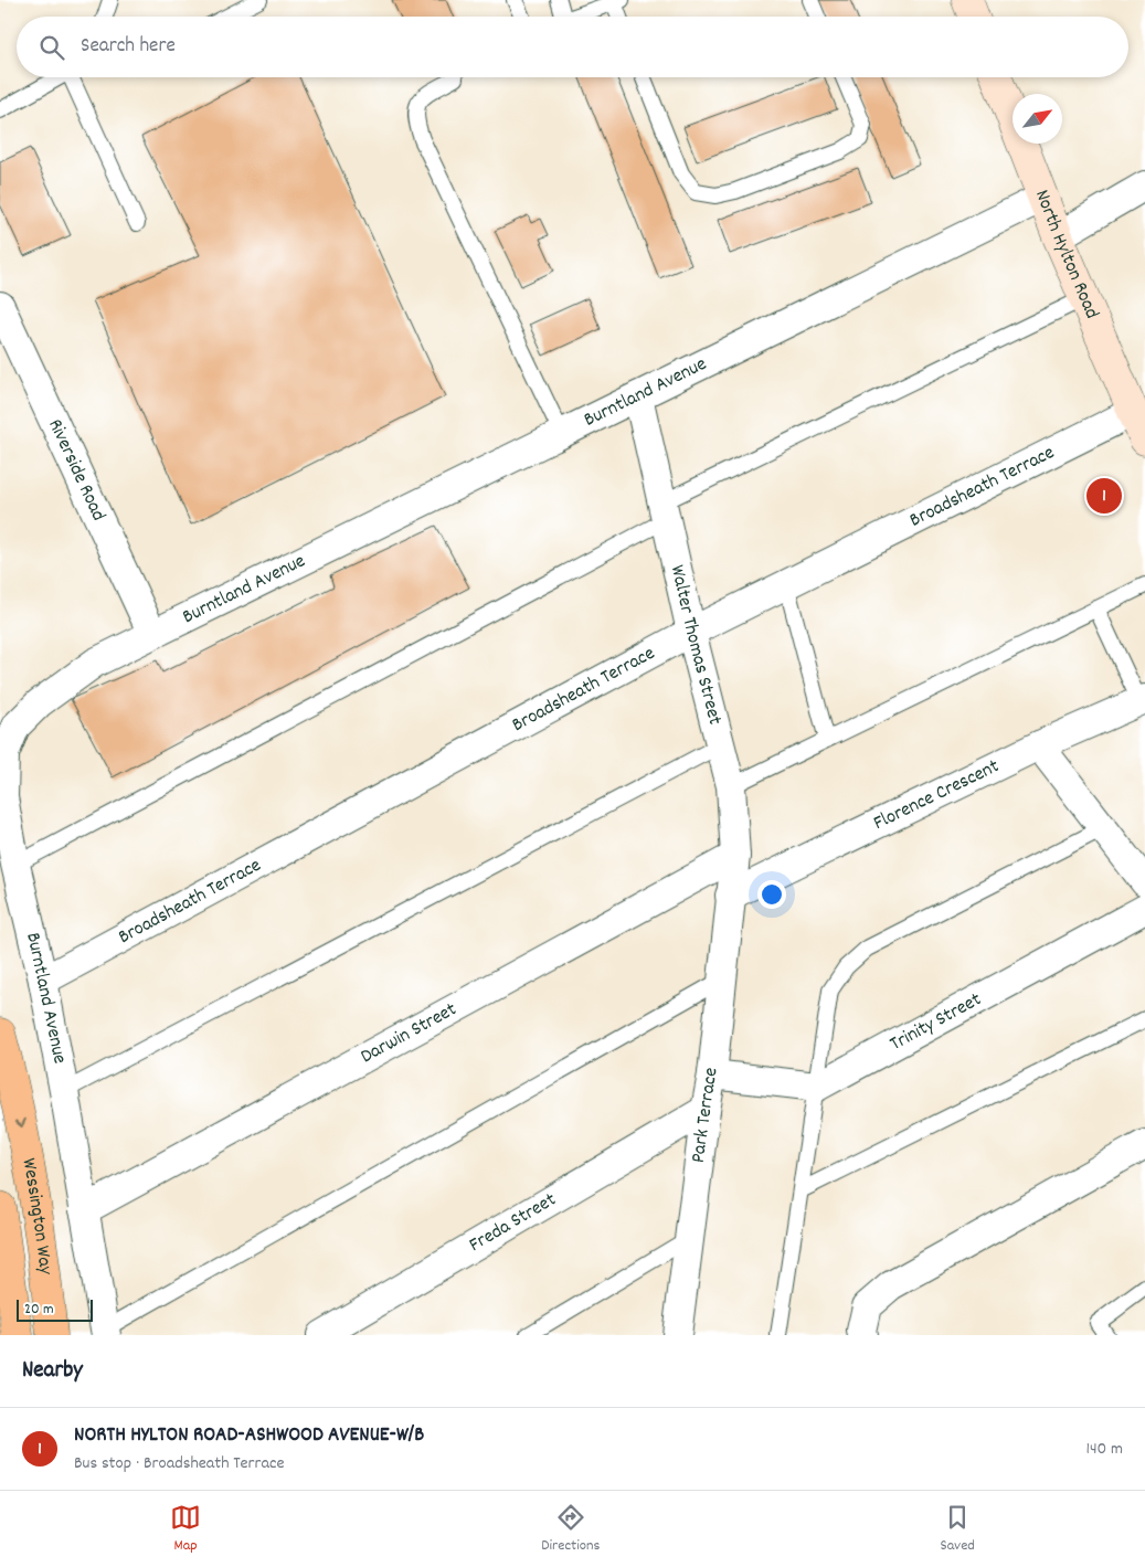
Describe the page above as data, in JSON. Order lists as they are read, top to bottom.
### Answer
{
  "streets": {
    "main road": ["Wessington Way"],
    "street": [
      "North Hylton Road",
      "Burntland Avenue",
      "Riverside Road",
      "Broadsheath Terrace",
      "Walter Thomas Street",
      "Florence Crescent",
      "Trinity Street",
      "Darwin Street",
      "Park Terrace",
      "Freda Street"
    ]
  },
  "crossings": [
    ["North Hylton Road", "Burntland Avenue"],
    ["North Hylton Road", "Broadsheath Terrace"],
    ["Burntland Avenue", "Riverside Road"],
    ["Burntland Avenue", "Broadsheath Terrace"],
    ["Burntland Avenue", "Walter Thomas Street"],
    ["Burntland Avenue", "Darwin Street"],
    ["Broadsheath Terrace", "Walter Thomas Street"],
    ["Walter Thomas Street", "Florence Crescent"],
    ["Walter Thomas Street", "Darwin Street"],
    ["Walter Thomas Street", "Park Terrace"],
    ["Florence Crescent", "Park Terrace"],
    ["Park Terrace", "Freda Street"]
  ],
  "scale_bar": "20 m",
  "north": "top right",
  "page": {
    "search": "Search here",
    "pins": "1",
    "scale": "20 m",
    "heading": "Nearby",
    "list": [
      {
        "mark": "1",
        "name": "NORTH HYLTON ROAD-ASHWOOD AVENUE-W/B",
        "note": "Bus stop · Broadsheath Terrace",
        "value": "140 m"
      }
    ],
    "nav": ["Map", "Directions", "Saved"]
  }
}
